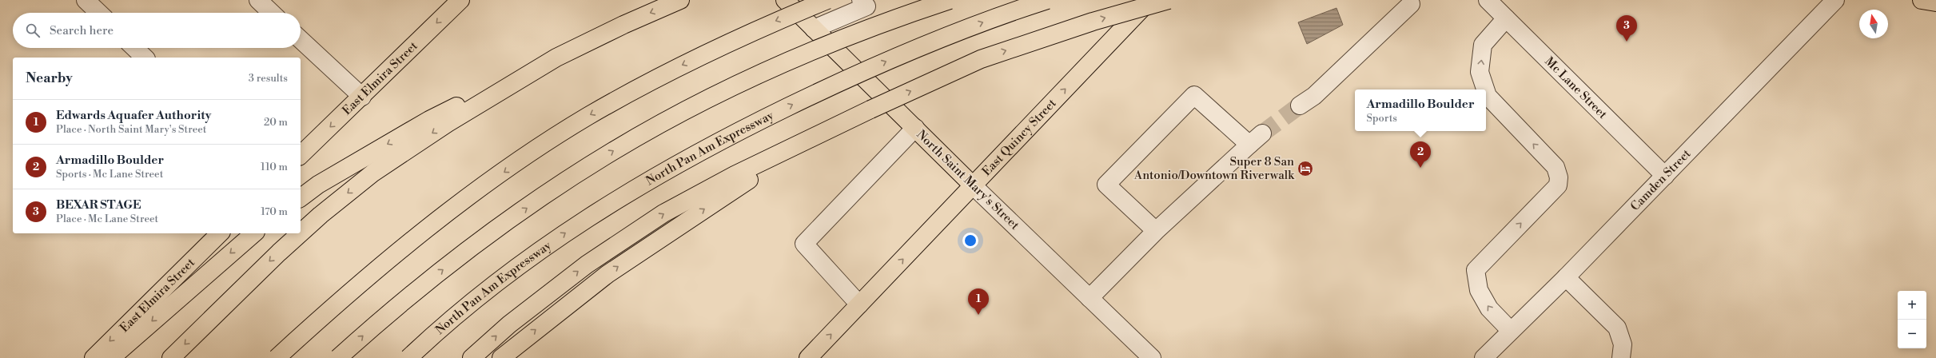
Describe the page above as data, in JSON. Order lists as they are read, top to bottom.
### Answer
{
  "streets": {
    "main road": [
      "East Elmira Street",
      "East Quincy Street",
      "North Pan Am Expressway",
      "North Saint Mary's Street"
    ],
    "street": ["Mc Lane Street", "Camden Street"]
  },
  "crossings": [
    ["Mc Lane Street", "Camden Street"],
    ["East Quincy Street", "North Saint Mary's Street"]
  ],
  "places": {
    "hotel": ["Super 8 San Antonio/Downtown Riverwalk"]
  },
  "north": "top",
  "page": {
    "search": "Search here",
    "pins": ["3", "2", "1"],
    "heading": ["Nearby", "3 results"],
    "popup": ["Armadillo Boulder", "Sports"],
    "list": [
      {
        "mark": "1",
        "name": "Edwards Aquafer Authority",
        "note": "Place · North Saint Mary's Street",
        "value": "20 m"
      },
      {
        "mark": "2",
        "name": "Armadillo Boulder",
        "note": "Sports · Mc Lane Street",
        "value": "110 m"
      },
      {
        "mark": "3",
        "name": "BEXAR STAGE",
        "note": "Place · Mc Lane Street",
        "value": "170 m"
      }
    ],
    "map_buttons": ["+", "−"]
  }
}
